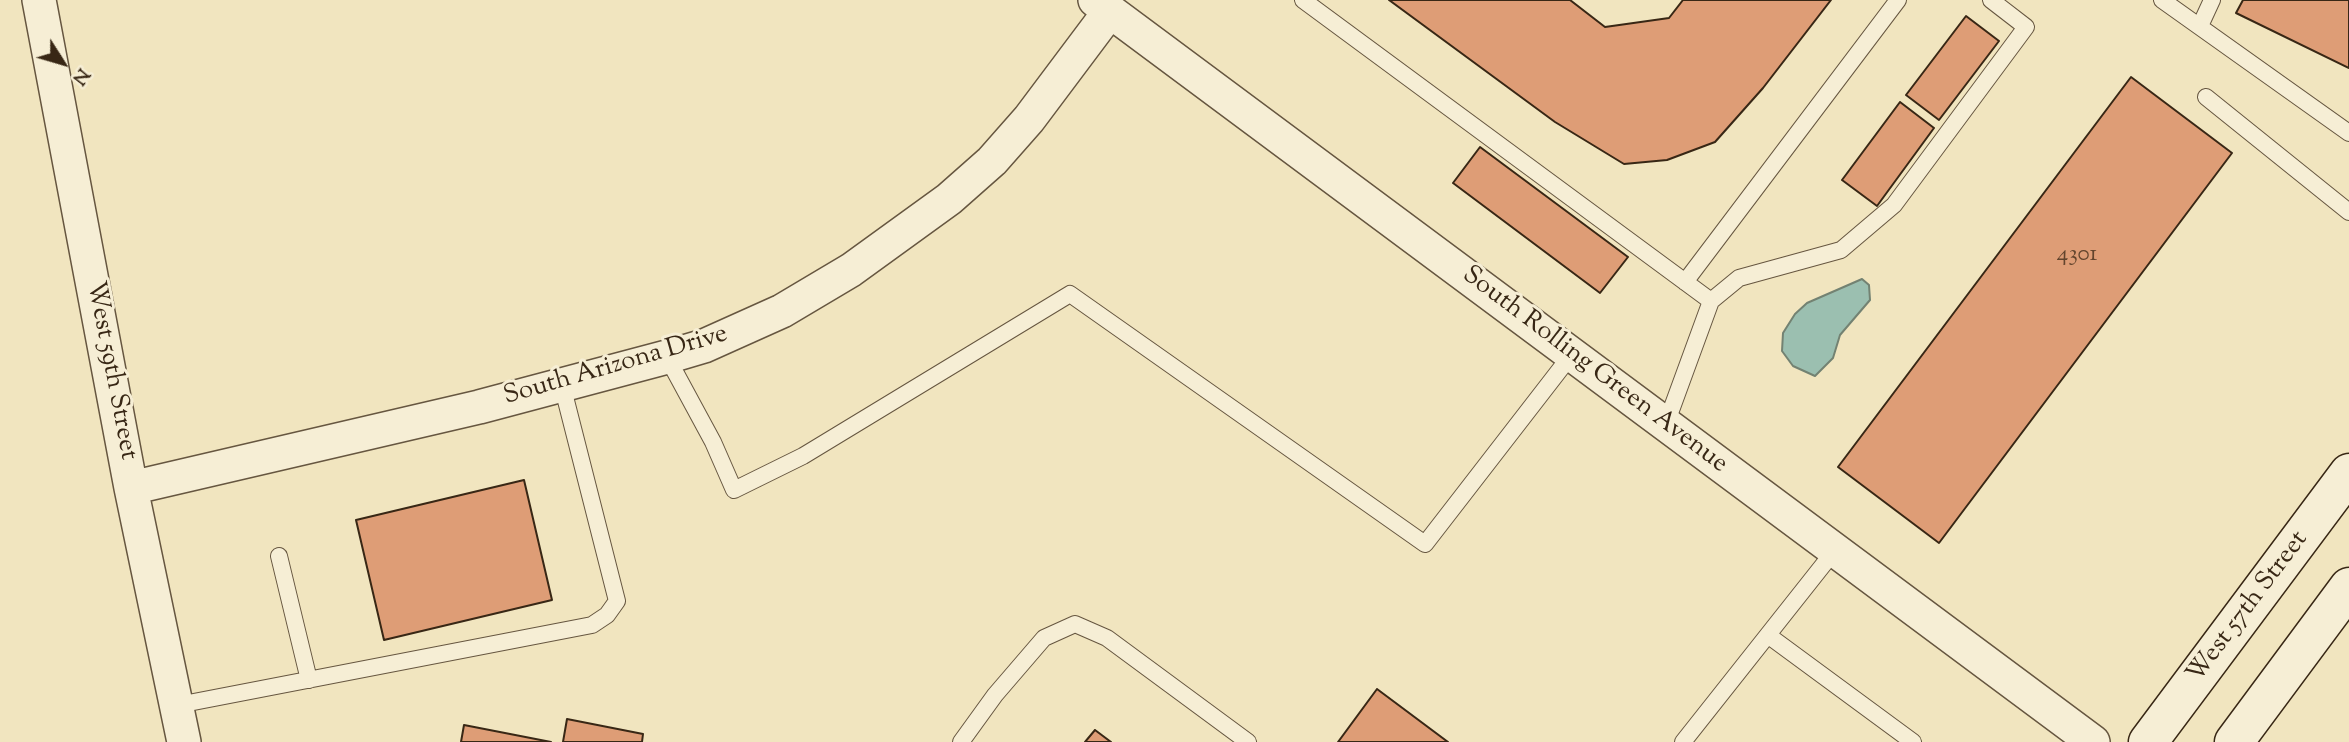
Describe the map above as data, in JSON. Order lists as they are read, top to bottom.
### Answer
{
  "streets": {
    "main road": ["West 57th Street"],
    "street": ["South Arizona Drive", "West 59th Street", "South Rolling Green Avenue"]
  },
  "crossings": [
    ["South Arizona Drive", "West 59th Street"],
    ["South Arizona Drive", "South Rolling Green Avenue"]
  ],
  "house_numbers": ["4301"],
  "north": "bottom right"
}
